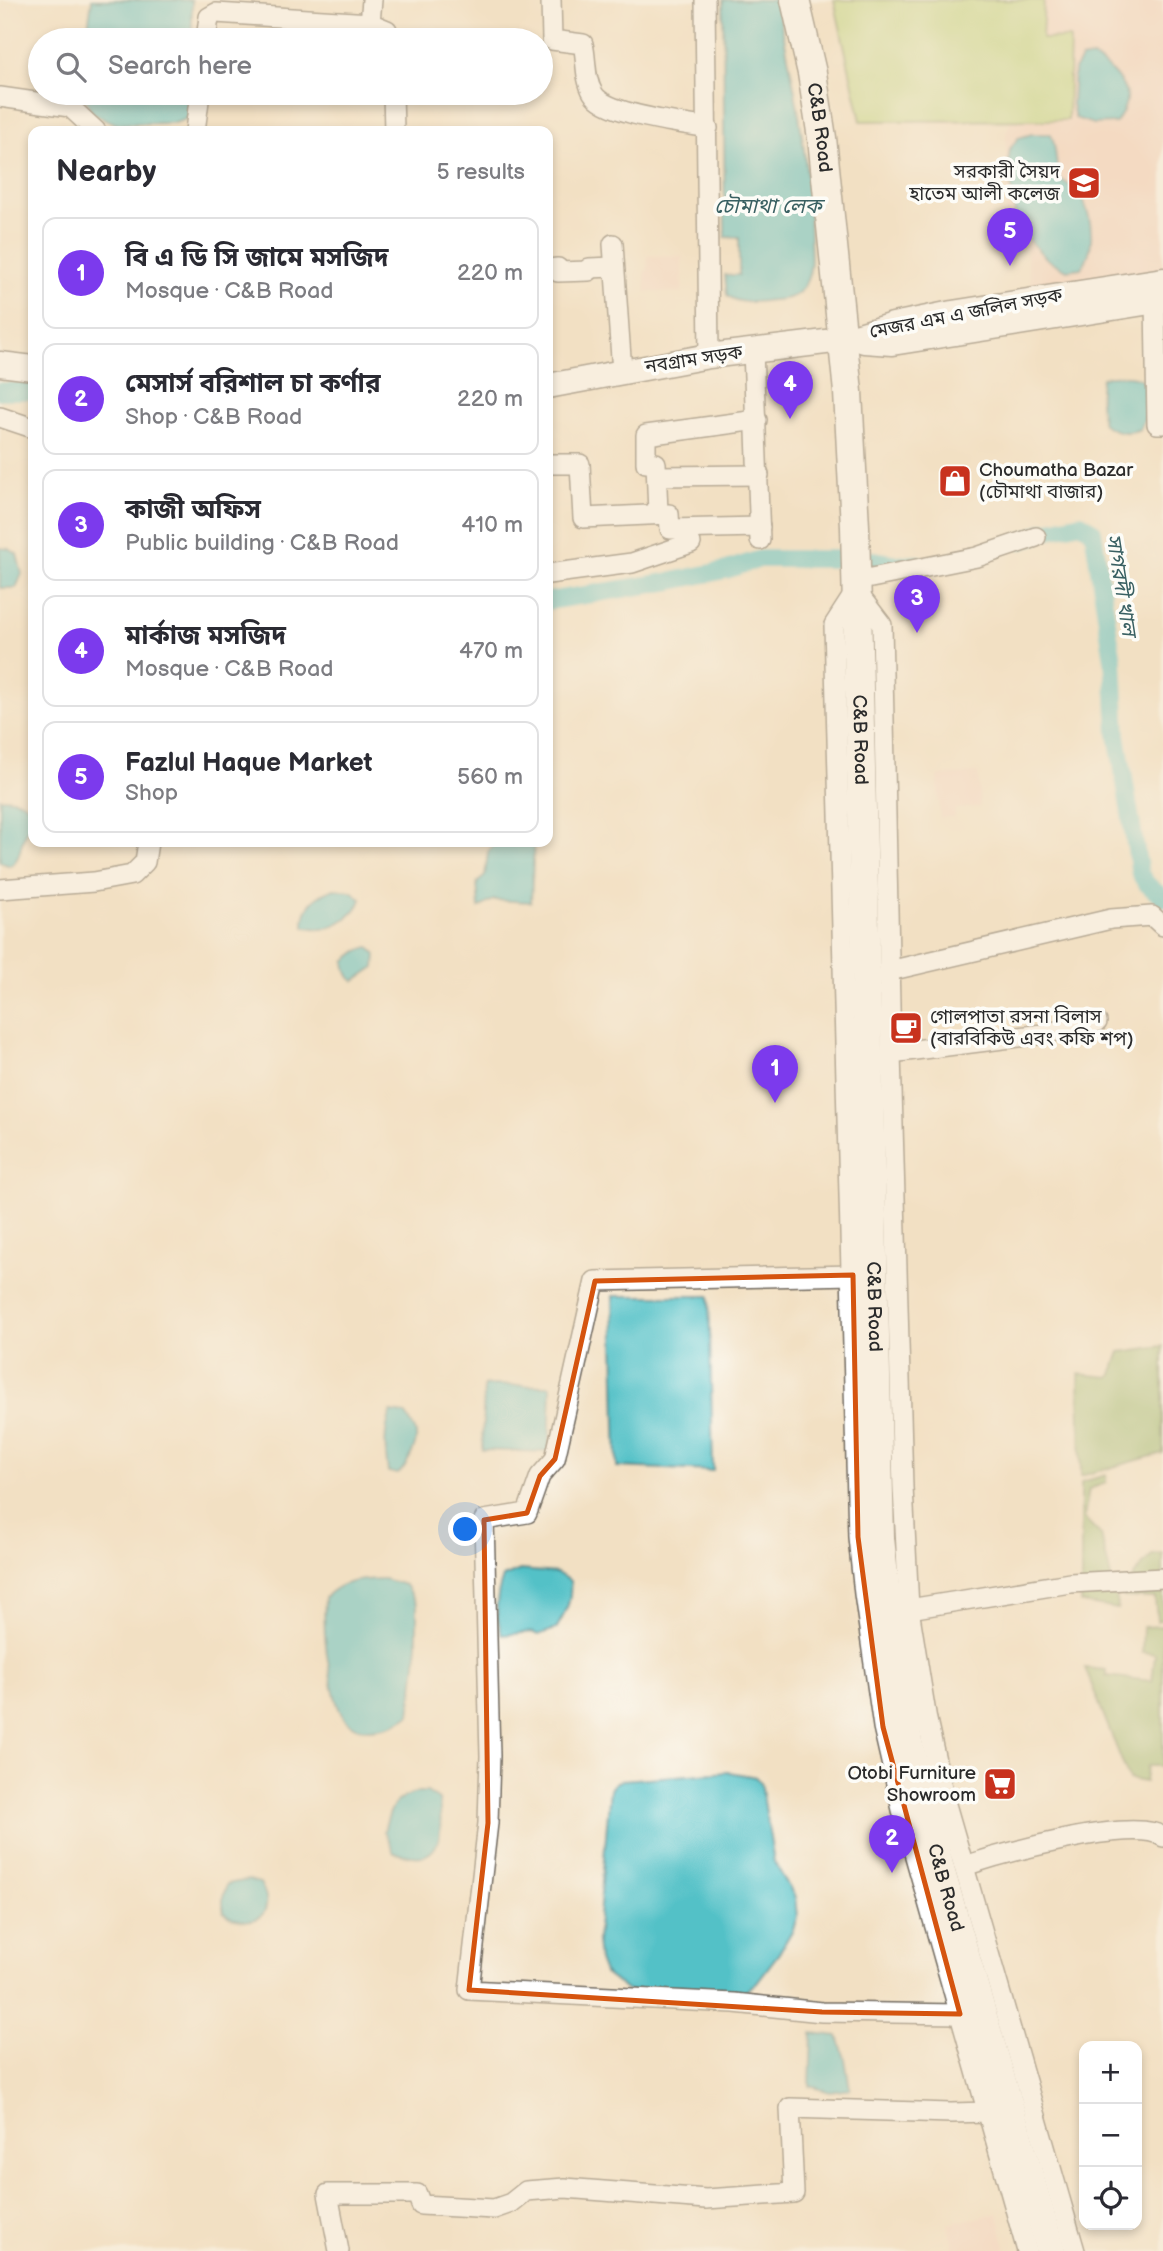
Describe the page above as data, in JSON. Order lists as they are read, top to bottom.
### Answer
{
  "streets": {
    "highway": ["C&B Road"],
    "main road": ["মেজর এম এ জলিল সড়ক", "নবগ্রাম সড়ক"]
  },
  "crossings": [
    ["C&B Road", "মেজর এম এ জলিল সড়ক"],
    ["C&B Road", "নবগ্রাম সড়ক"],
    ["মেজর এম এ জলিল সড়ক", "নবগ্রাম সড়ক"]
  ],
  "water": ["চৌমাথা লেক", "সাগরদী খাল"],
  "places": {
    "school or university": ["সরকারী সৈয়দ হাতেম আলী কলেজ"],
    "shop": ["Choumatha Bazar (চৌমাথা বাজার)"],
    "cafe": ["গোলপাতা রসনা বিলাস (বারবিকিউ এবং কফি শপ)"],
    "supermarket": ["Otobi Furniture Showroom"]
  },
  "page": {
    "search": "Search here",
    "heading": ["Nearby", "5 results"],
    "pins": [
      "5",
      "4",
      "3",
      "1",
      "2"
    ],
    "list": [
      {
        "mark": "1",
        "name": "বি এ ডি সি জামে মসজিদ",
        "note": "Mosque · C&B Road",
        "value": "220 m"
      },
      {
        "mark": "2",
        "name": "মেসার্স বরিশাল চা কর্ণার",
        "note": "Shop · C&B Road",
        "value": "220 m"
      },
      {
        "mark": "3",
        "name": "কাজী অফিস",
        "note": "Public building · C&B Road",
        "value": "410 m"
      },
      {
        "mark": "4",
        "name": "মার্কাজ মসজিদ",
        "note": "Mosque · C&B Road",
        "value": "470 m"
      },
      {
        "mark": "5",
        "name": "Fazlul Haque Market",
        "note": "Shop",
        "value": "560 m"
      }
    ],
    "map_buttons": ["+", "−"]
  }
}
